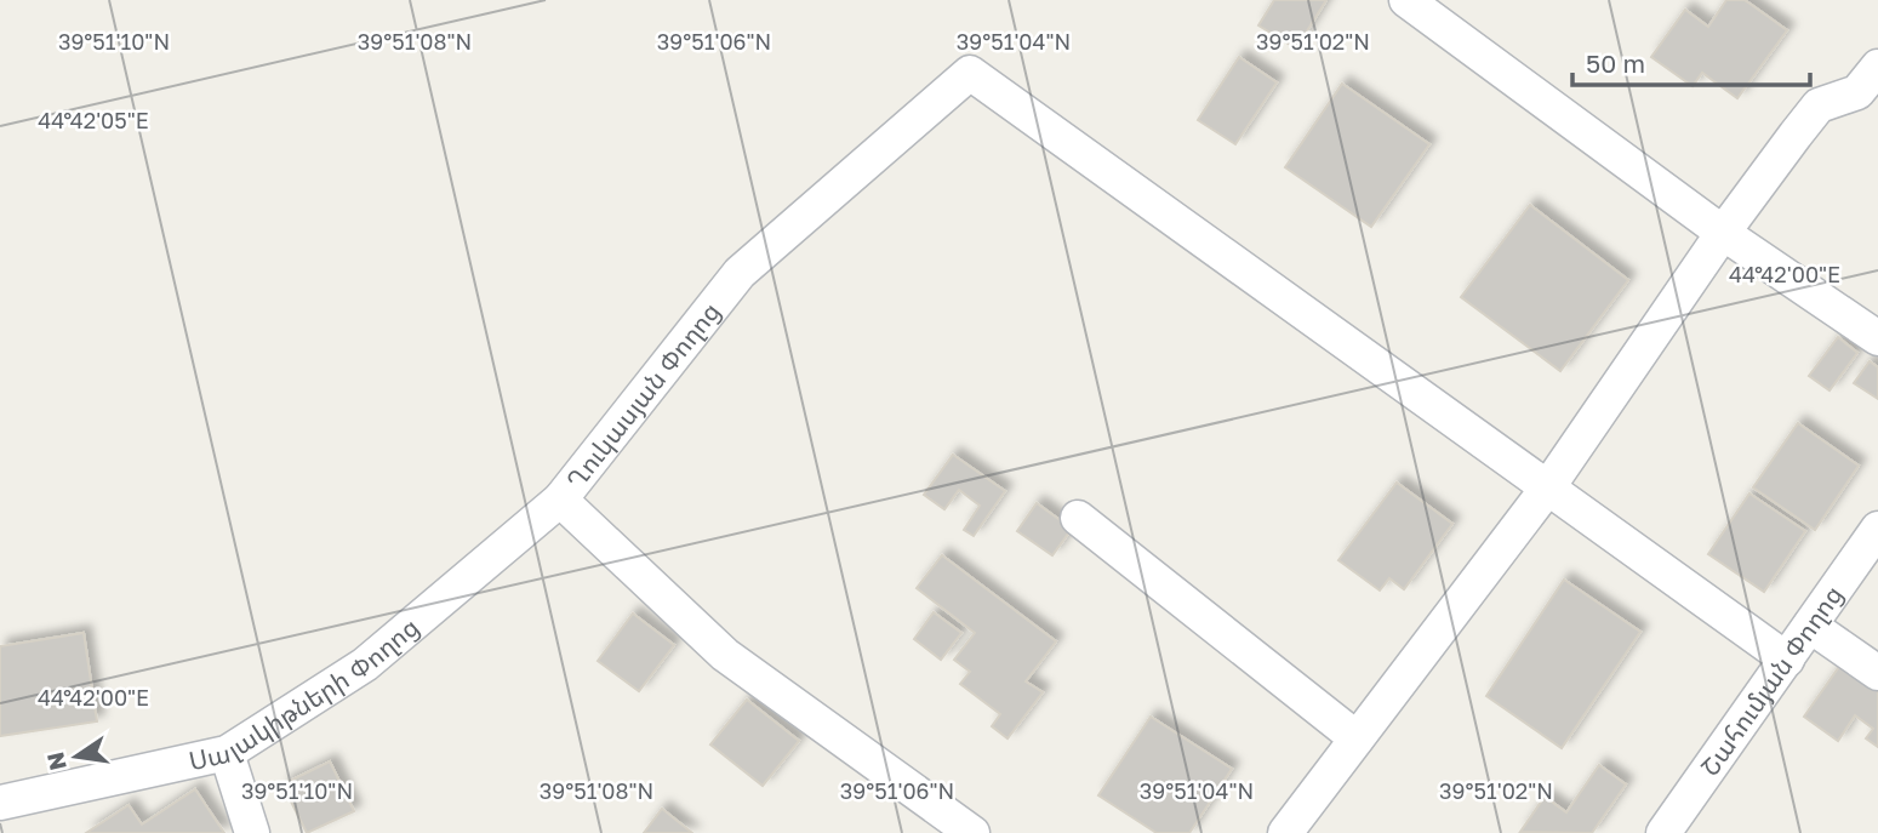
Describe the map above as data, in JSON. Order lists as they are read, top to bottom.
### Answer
{
  "streets": {
    "street": ["Ղուկասյան Փողոց", "Շահումյան Փողոց", "Սալակիթների Փողոց"]
  },
  "crossings": [
    ["Ղուկասյան Փողոց", "Սալակիթների Փողոց"]
  ],
  "scale_bar": "50 m",
  "north": "left",
  "coordinates": [
    "39°51'10\"N",
    "39°51'08\"N",
    "39°51'06\"N",
    "39°51'04\"N",
    "39°51'02\"N",
    "44°42'05\"E",
    "44°42'00\"E"
  ]
}
